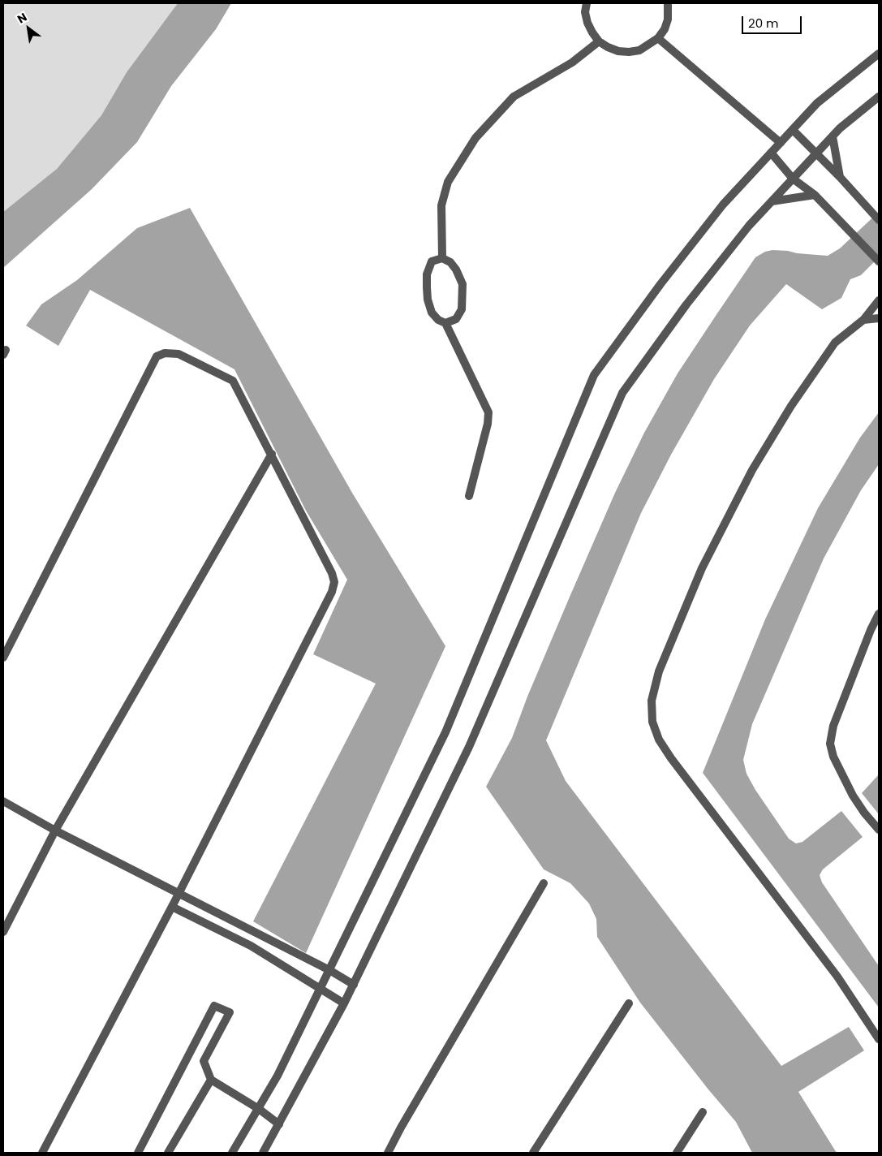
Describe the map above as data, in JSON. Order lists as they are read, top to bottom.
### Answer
{
  "scale_bar": "20 m",
  "north": "top left"
}
